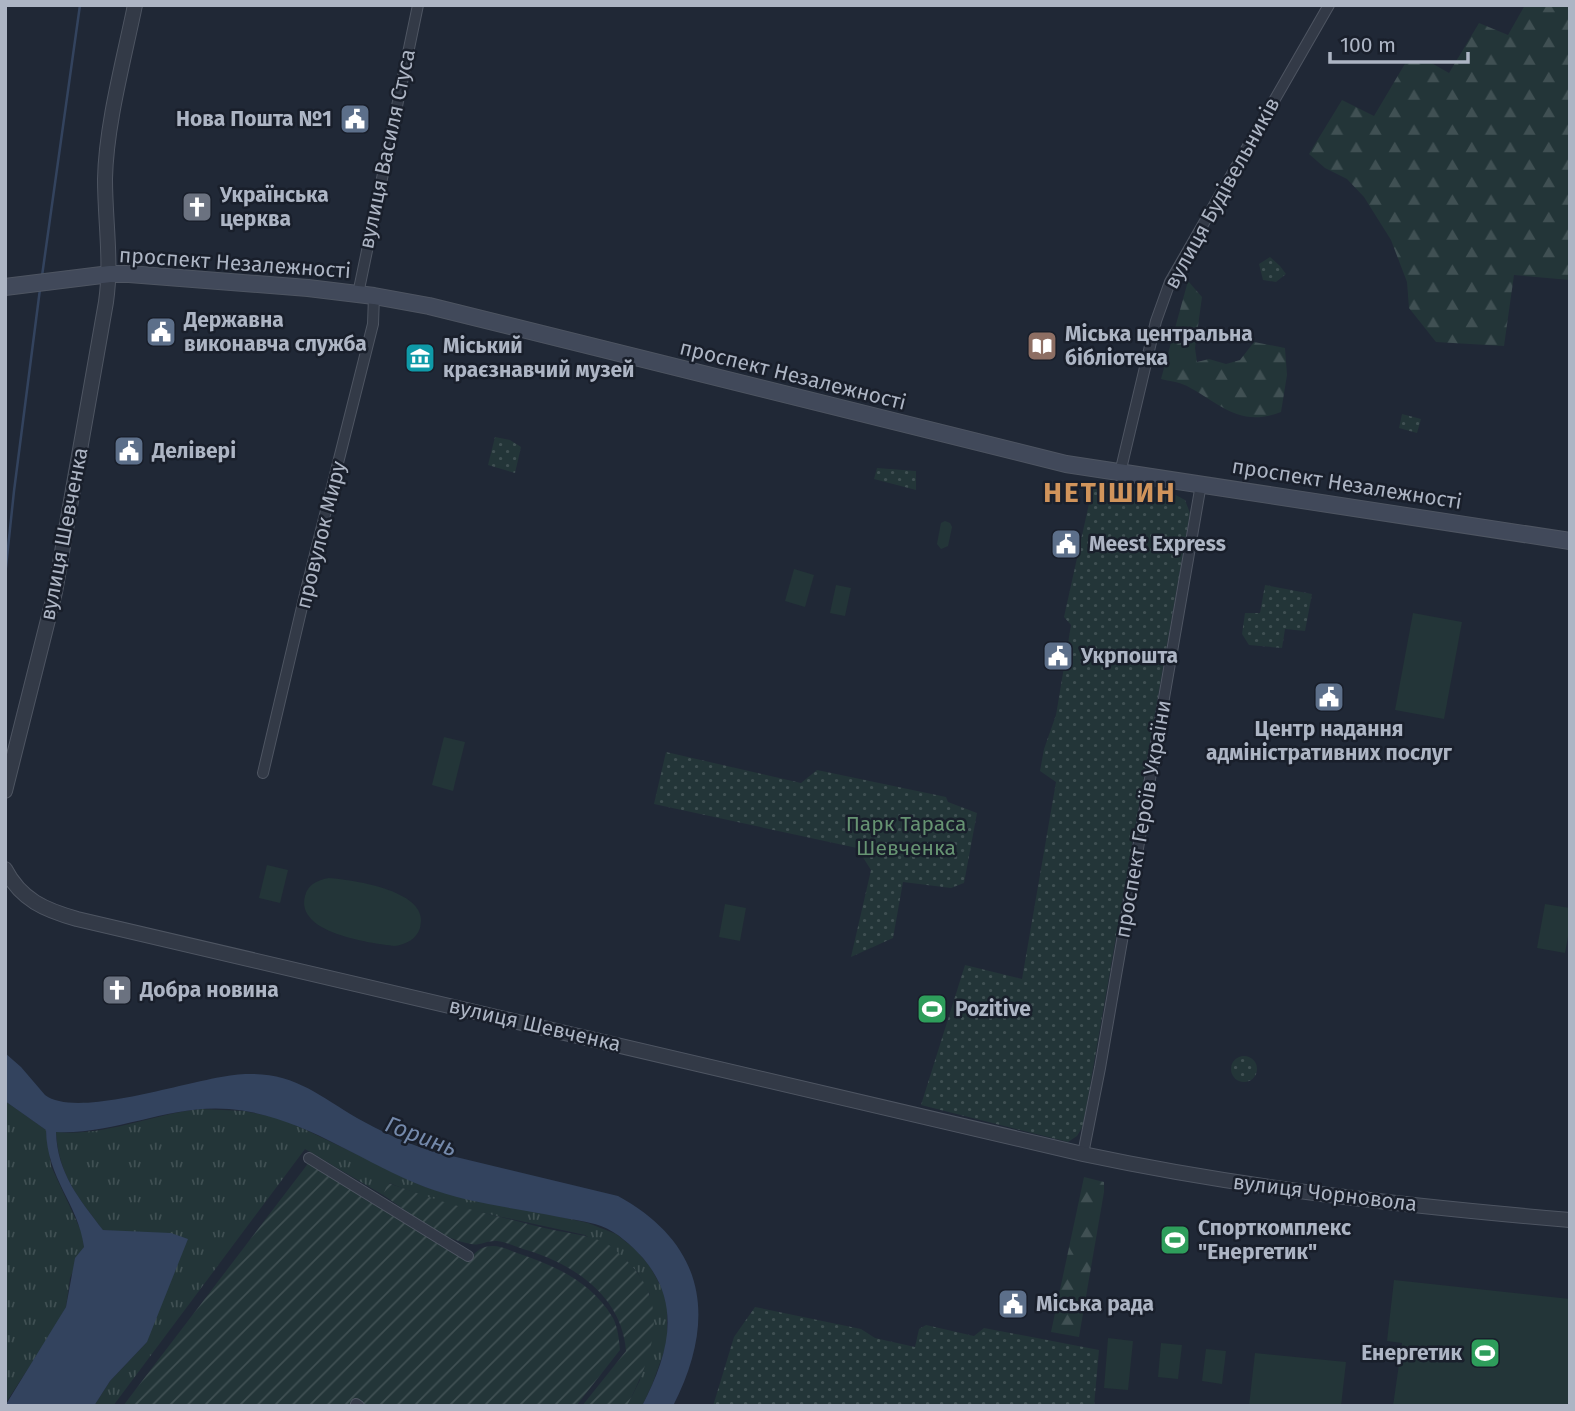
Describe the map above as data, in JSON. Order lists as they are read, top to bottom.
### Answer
{
  "streets": {
    "main road": ["проспект Незалежності"],
    "street": [
      "вулиця Василя Стуса",
      "вулиця Будівельників",
      "вулиця Шевченка",
      "провулок Миру",
      "проспект Героїв України",
      "вулиця Чорновола"
    ]
  },
  "crossings": [
    ["вулиця Василя Стуса", "проспект Незалежності"],
    ["вулиця Василя Стуса", "провулок Миру"],
    ["вулиця Будівельників", "проспект Незалежності"],
    ["проспект Незалежності", "вулиця Шевченка"],
    ["проспект Незалежності", "провулок Миру"],
    ["проспект Незалежності", "проспект Героїв України"],
    ["вулиця Шевченка", "проспект Героїв України"],
    ["вулиця Шевченка", "вулиця Чорновола"],
    ["проспект Героїв України", "вулиця Чорновола"]
  ],
  "districts": ["НЕТІШИН"],
  "water": ["Горинь"],
  "parks": ["Парк Тараса Шевченка"],
  "places": {
    "public building": [
      "Нова Пошта №1",
      "Державна виконавча служба",
      "Делівері",
      "Meest Express",
      "Укрпошта",
      "Центр надання адміністративних послуг",
      "Міська рада"
    ],
    "church": ["Українська церква", "Добра новина"],
    "library": ["Міська центральна бібліотека"],
    "museum": ["Міський краєзнавчий музей"],
    "sports": ["Pozitive", "Спорткомплекс \"Енергетик\"", "Енергетик"]
  },
  "scale_bar": "100 m"
}
